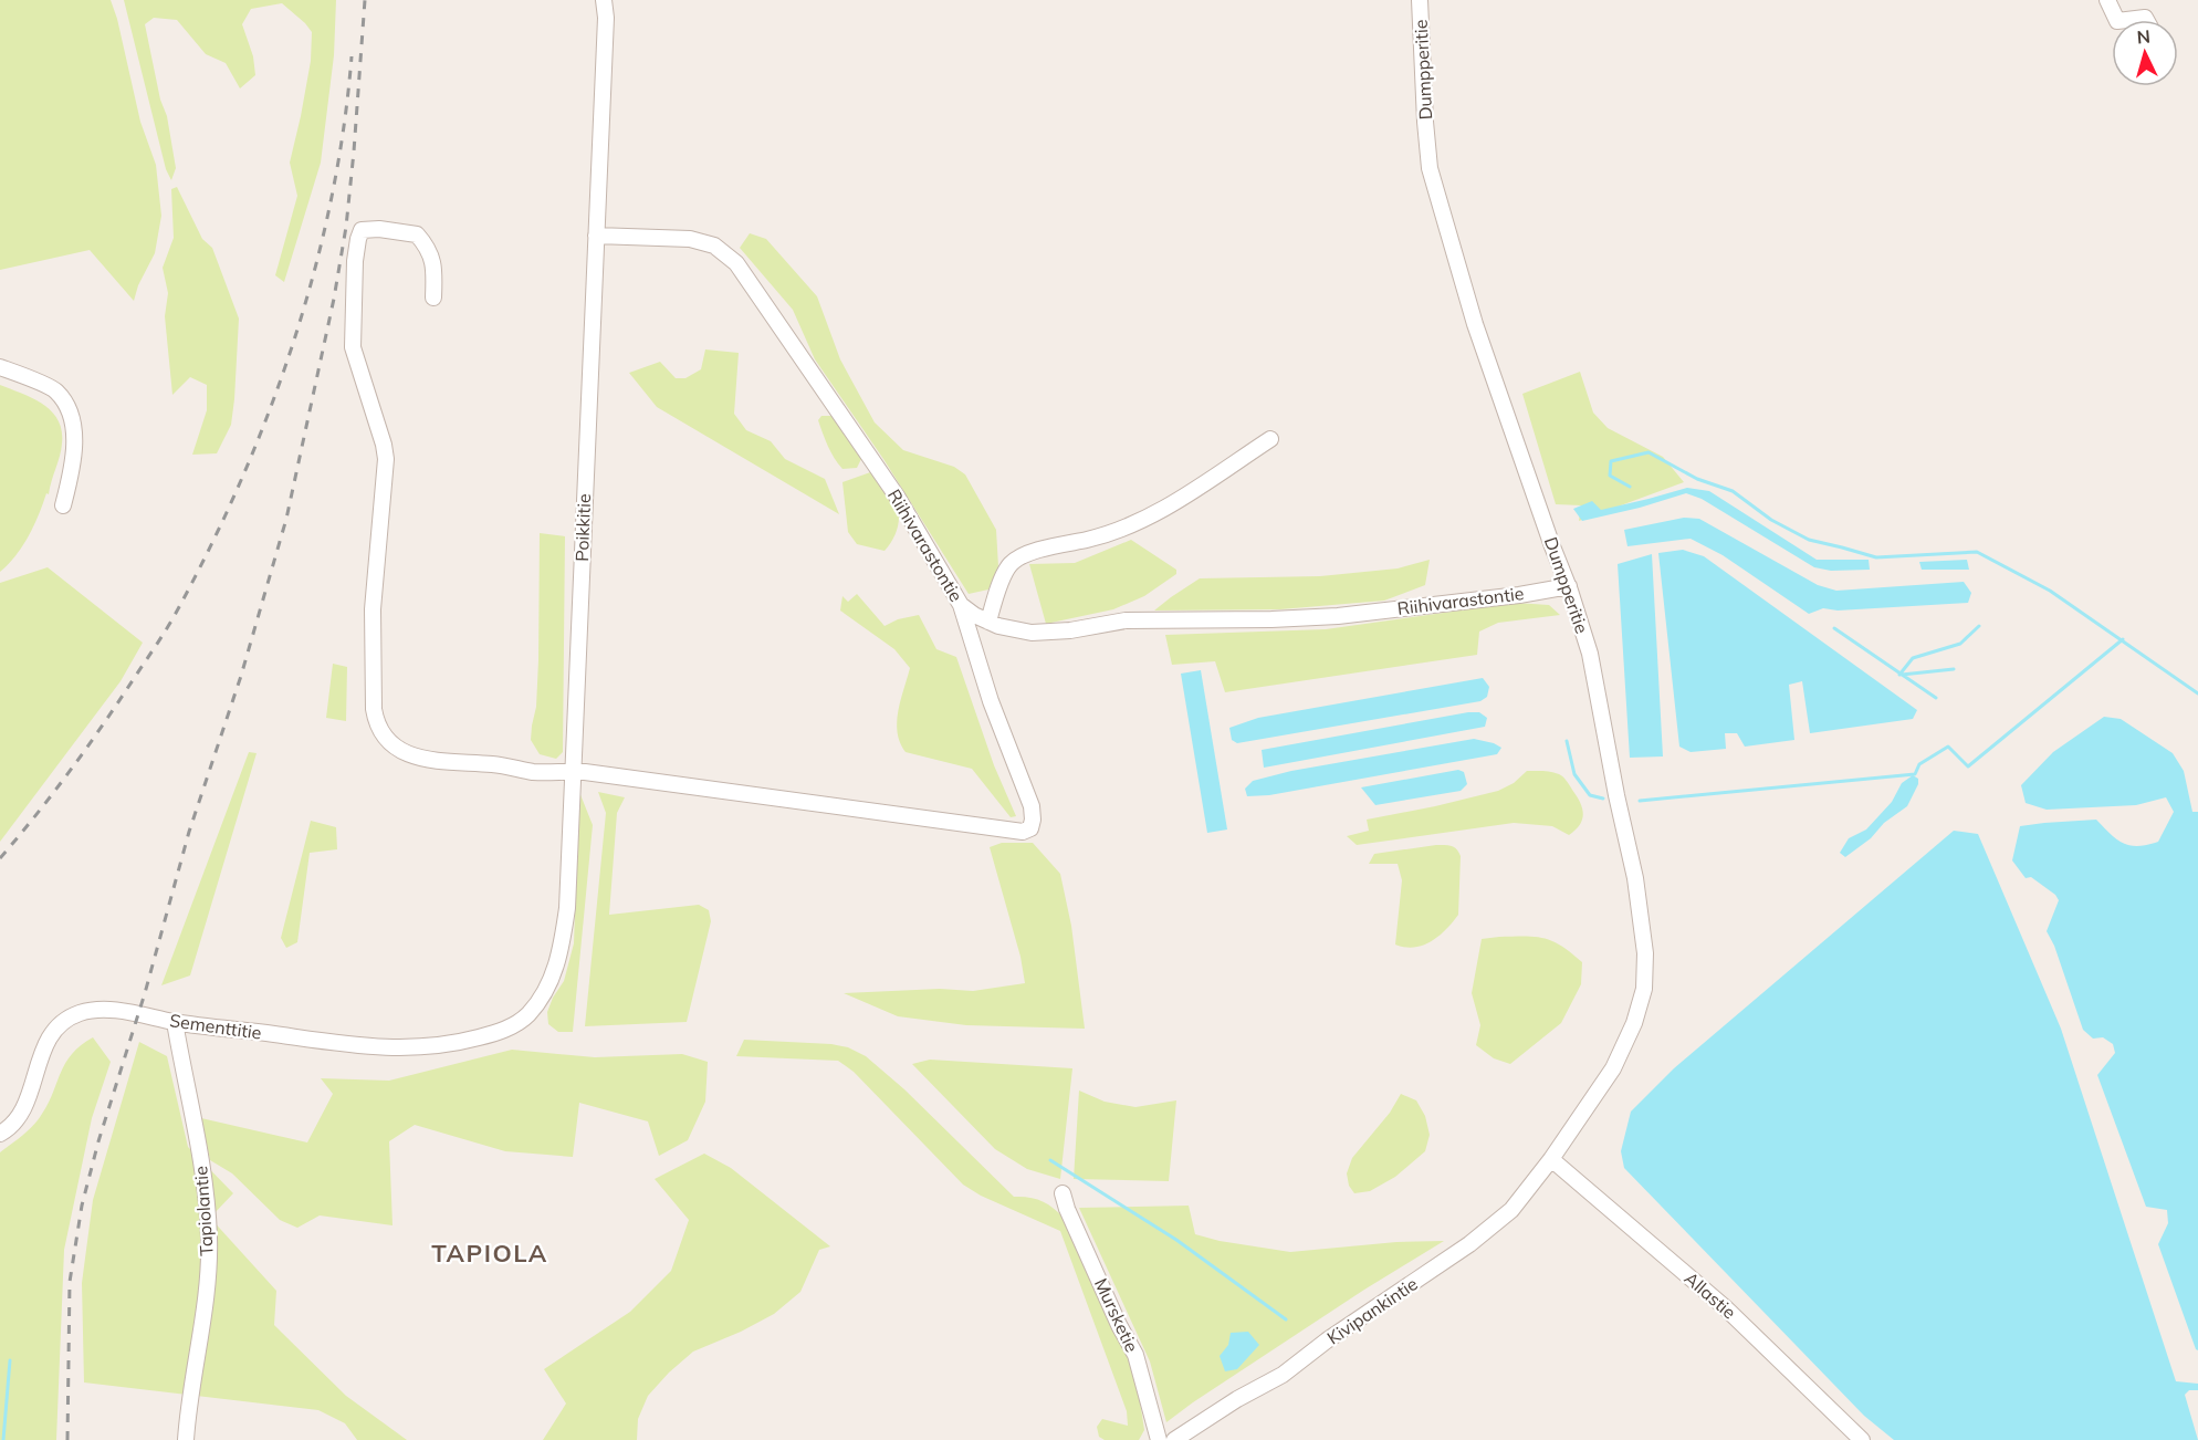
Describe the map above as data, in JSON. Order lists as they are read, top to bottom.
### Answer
{
  "streets": {
    "street": [
      "Dumpperitie",
      "Poikkitie",
      "Riihivarastontie",
      "Sementtitie",
      "Tapiolantie",
      "Allastie",
      "Kivipankintie",
      "Mursketie"
    ]
  },
  "crossings": [
    ["Dumpperitie", "Riihivarastontie"],
    ["Dumpperitie", "Allastie"],
    ["Dumpperitie", "Kivipankintie"],
    ["Poikkitie", "Riihivarastontie"],
    ["Poikkitie", "Sementtitie"],
    ["Sementtitie", "Tapiolantie"],
    ["Allastie", "Kivipankintie"]
  ],
  "districts": ["TAPIOLA"],
  "north": "top"
}
